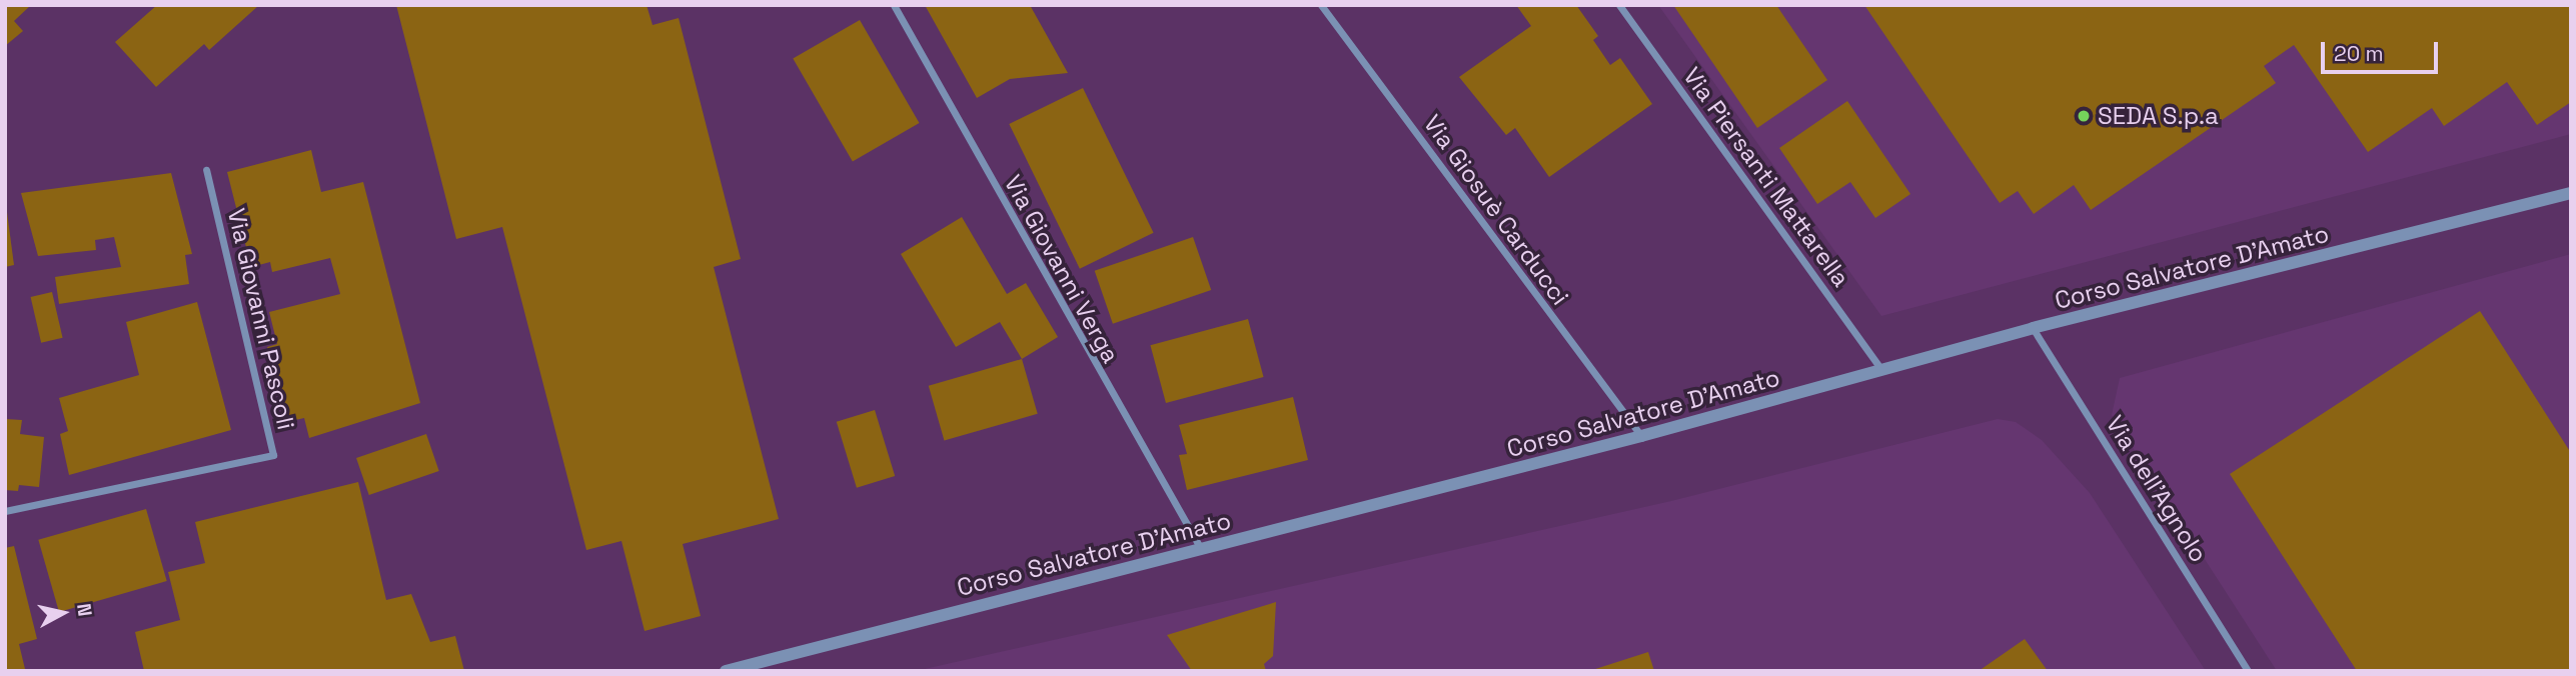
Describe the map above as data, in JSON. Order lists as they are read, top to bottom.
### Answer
{
  "streets": {
    "street": [
      "Via Piersanti Mattarella",
      "Via Giosuè Carducci",
      "Corso Salvatore D'Amato",
      "Via Giovanni Verga",
      "Via Giovanni Pascoli",
      "Via dell'Agnolo"
    ]
  },
  "crossings": [
    ["Via Piersanti Mattarella", "Corso Salvatore D'Amato"],
    ["Via Giosuè Carducci", "Corso Salvatore D'Amato"],
    ["Corso Salvatore D'Amato", "Via Giovanni Verga"],
    ["Corso Salvatore D'Amato", "Via dell'Agnolo"]
  ],
  "places": ["SEDA S.p.a"],
  "scale_bar": "20 m",
  "north": "right"
}
